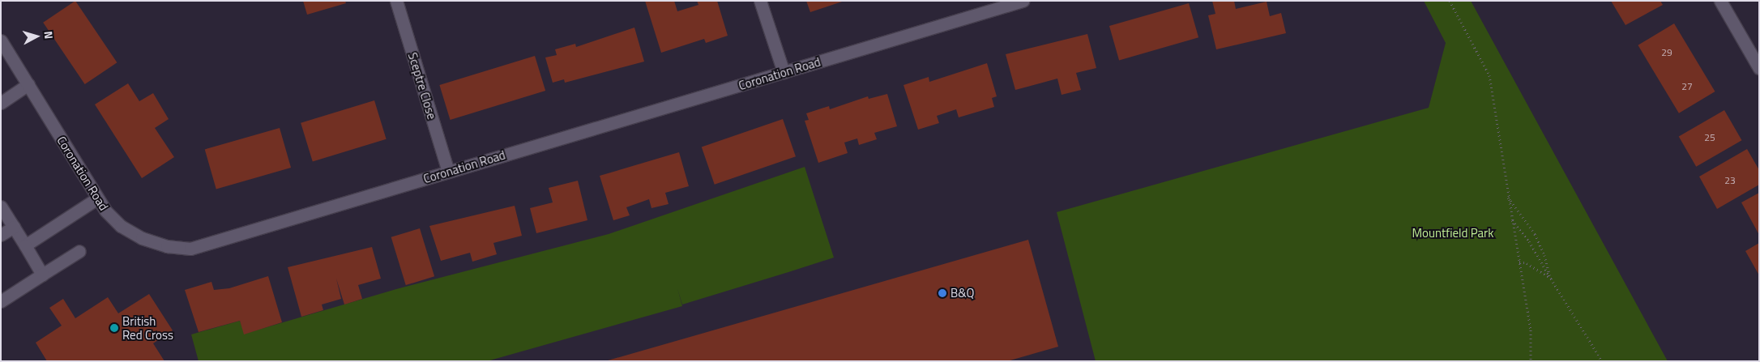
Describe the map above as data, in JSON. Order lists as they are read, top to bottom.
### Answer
{
  "streets": {
    "street": ["Coronation Road", "Sceptre Close"]
  },
  "crossings": [
    ["Coronation Road", "Sceptre Close"]
  ],
  "parks": ["Mountfield Park"],
  "places": ["B&Q", "British Red Cross"],
  "house_numbers": [
    "29",
    "27",
    "25",
    "23"
  ],
  "north": "right"
}
